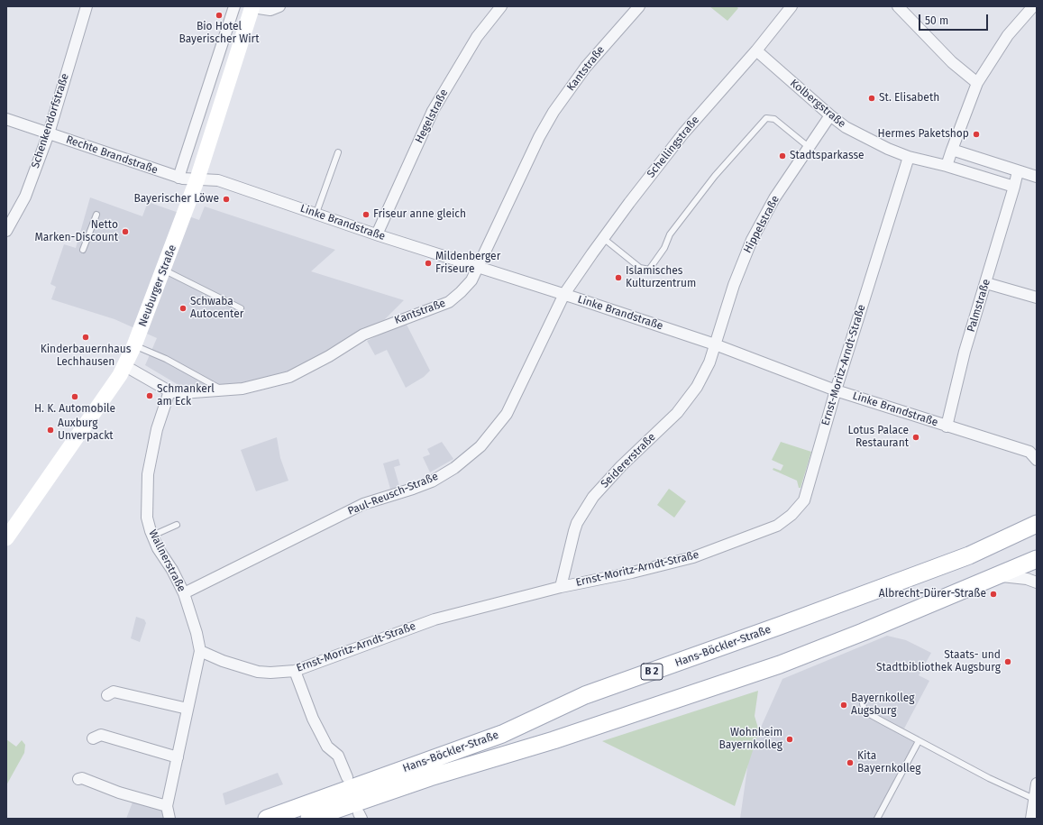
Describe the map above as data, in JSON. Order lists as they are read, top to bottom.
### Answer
{
  "streets": {
    "main road": ["Hans-Böckler-Straße", "B 2"],
    "street": [
      "Kantstraße",
      "Kolbergstraße",
      "Hegelstraße",
      "Schenkendorfstraße",
      "Schellingstraße",
      "Rechte Brandstraße",
      "Linke Brandstraße",
      "Hippelstraße",
      "Neuburger Straße",
      "Palmstraße",
      "Ernst-Moritz-Arndt-Straße",
      "Seidererstraße",
      "Paul-Reusch-Straße",
      "Wallnerstraße"
    ]
  },
  "crossings": [
    ["Kantstraße", "Linke Brandstraße"],
    ["Kantstraße", "Neuburger Straße"],
    ["Kantstraße", "Wallnerstraße"],
    ["Kolbergstraße", "Schellingstraße"],
    ["Kolbergstraße", "Hippelstraße"],
    ["Kolbergstraße", "Palmstraße"],
    ["Kolbergstraße", "Ernst-Moritz-Arndt-Straße"],
    ["Hegelstraße", "Linke Brandstraße"],
    ["Schenkendorfstraße", "Rechte Brandstraße"],
    ["Schellingstraße", "Linke Brandstraße"],
    ["Schellingstraße", "Paul-Reusch-Straße"],
    ["Rechte Brandstraße", "Linke Brandstraße"],
    ["Rechte Brandstraße", "Neuburger Straße"],
    ["Linke Brandstraße", "Hippelstraße"],
    ["Linke Brandstraße", "Neuburger Straße"],
    ["Linke Brandstraße", "Palmstraße"],
    ["Linke Brandstraße", "Ernst-Moritz-Arndt-Straße"],
    ["Linke Brandstraße", "Seidererstraße"],
    ["Linke Brandstraße", "Paul-Reusch-Straße"],
    ["Hippelstraße", "Seidererstraße"],
    ["Ernst-Moritz-Arndt-Straße", "Seidererstraße"],
    ["Ernst-Moritz-Arndt-Straße", "Wallnerstraße"],
    ["Paul-Reusch-Straße", "Wallnerstraße"]
  ],
  "places": [
    "Bio Hotel Bayerischer Wirt",
    "St. Elisabeth",
    "Hermes Paketshop",
    "Stadtsparkasse",
    "Bayerischer Löwe",
    "Friseur anne gleich",
    "Netto Marken-Discount",
    "Mildenberger Friseure",
    "Islamisches Kulturzentrum",
    "Schwaba Autocenter",
    "Kinderbauernhaus Lechhausen",
    "Schmankerl am Eck",
    "H. K. Automobile",
    "Auxburg Unverpackt",
    "Lotus Palace Restaurant",
    "Albrecht-Dürer-Straße",
    "Staats- und Stadtbibliothek Augsburg",
    "Bayernkolleg Augsburg",
    "Wohnheim Bayernkolleg",
    "Kita Bayernkolleg"
  ],
  "scale_bar": "50 m"
}
